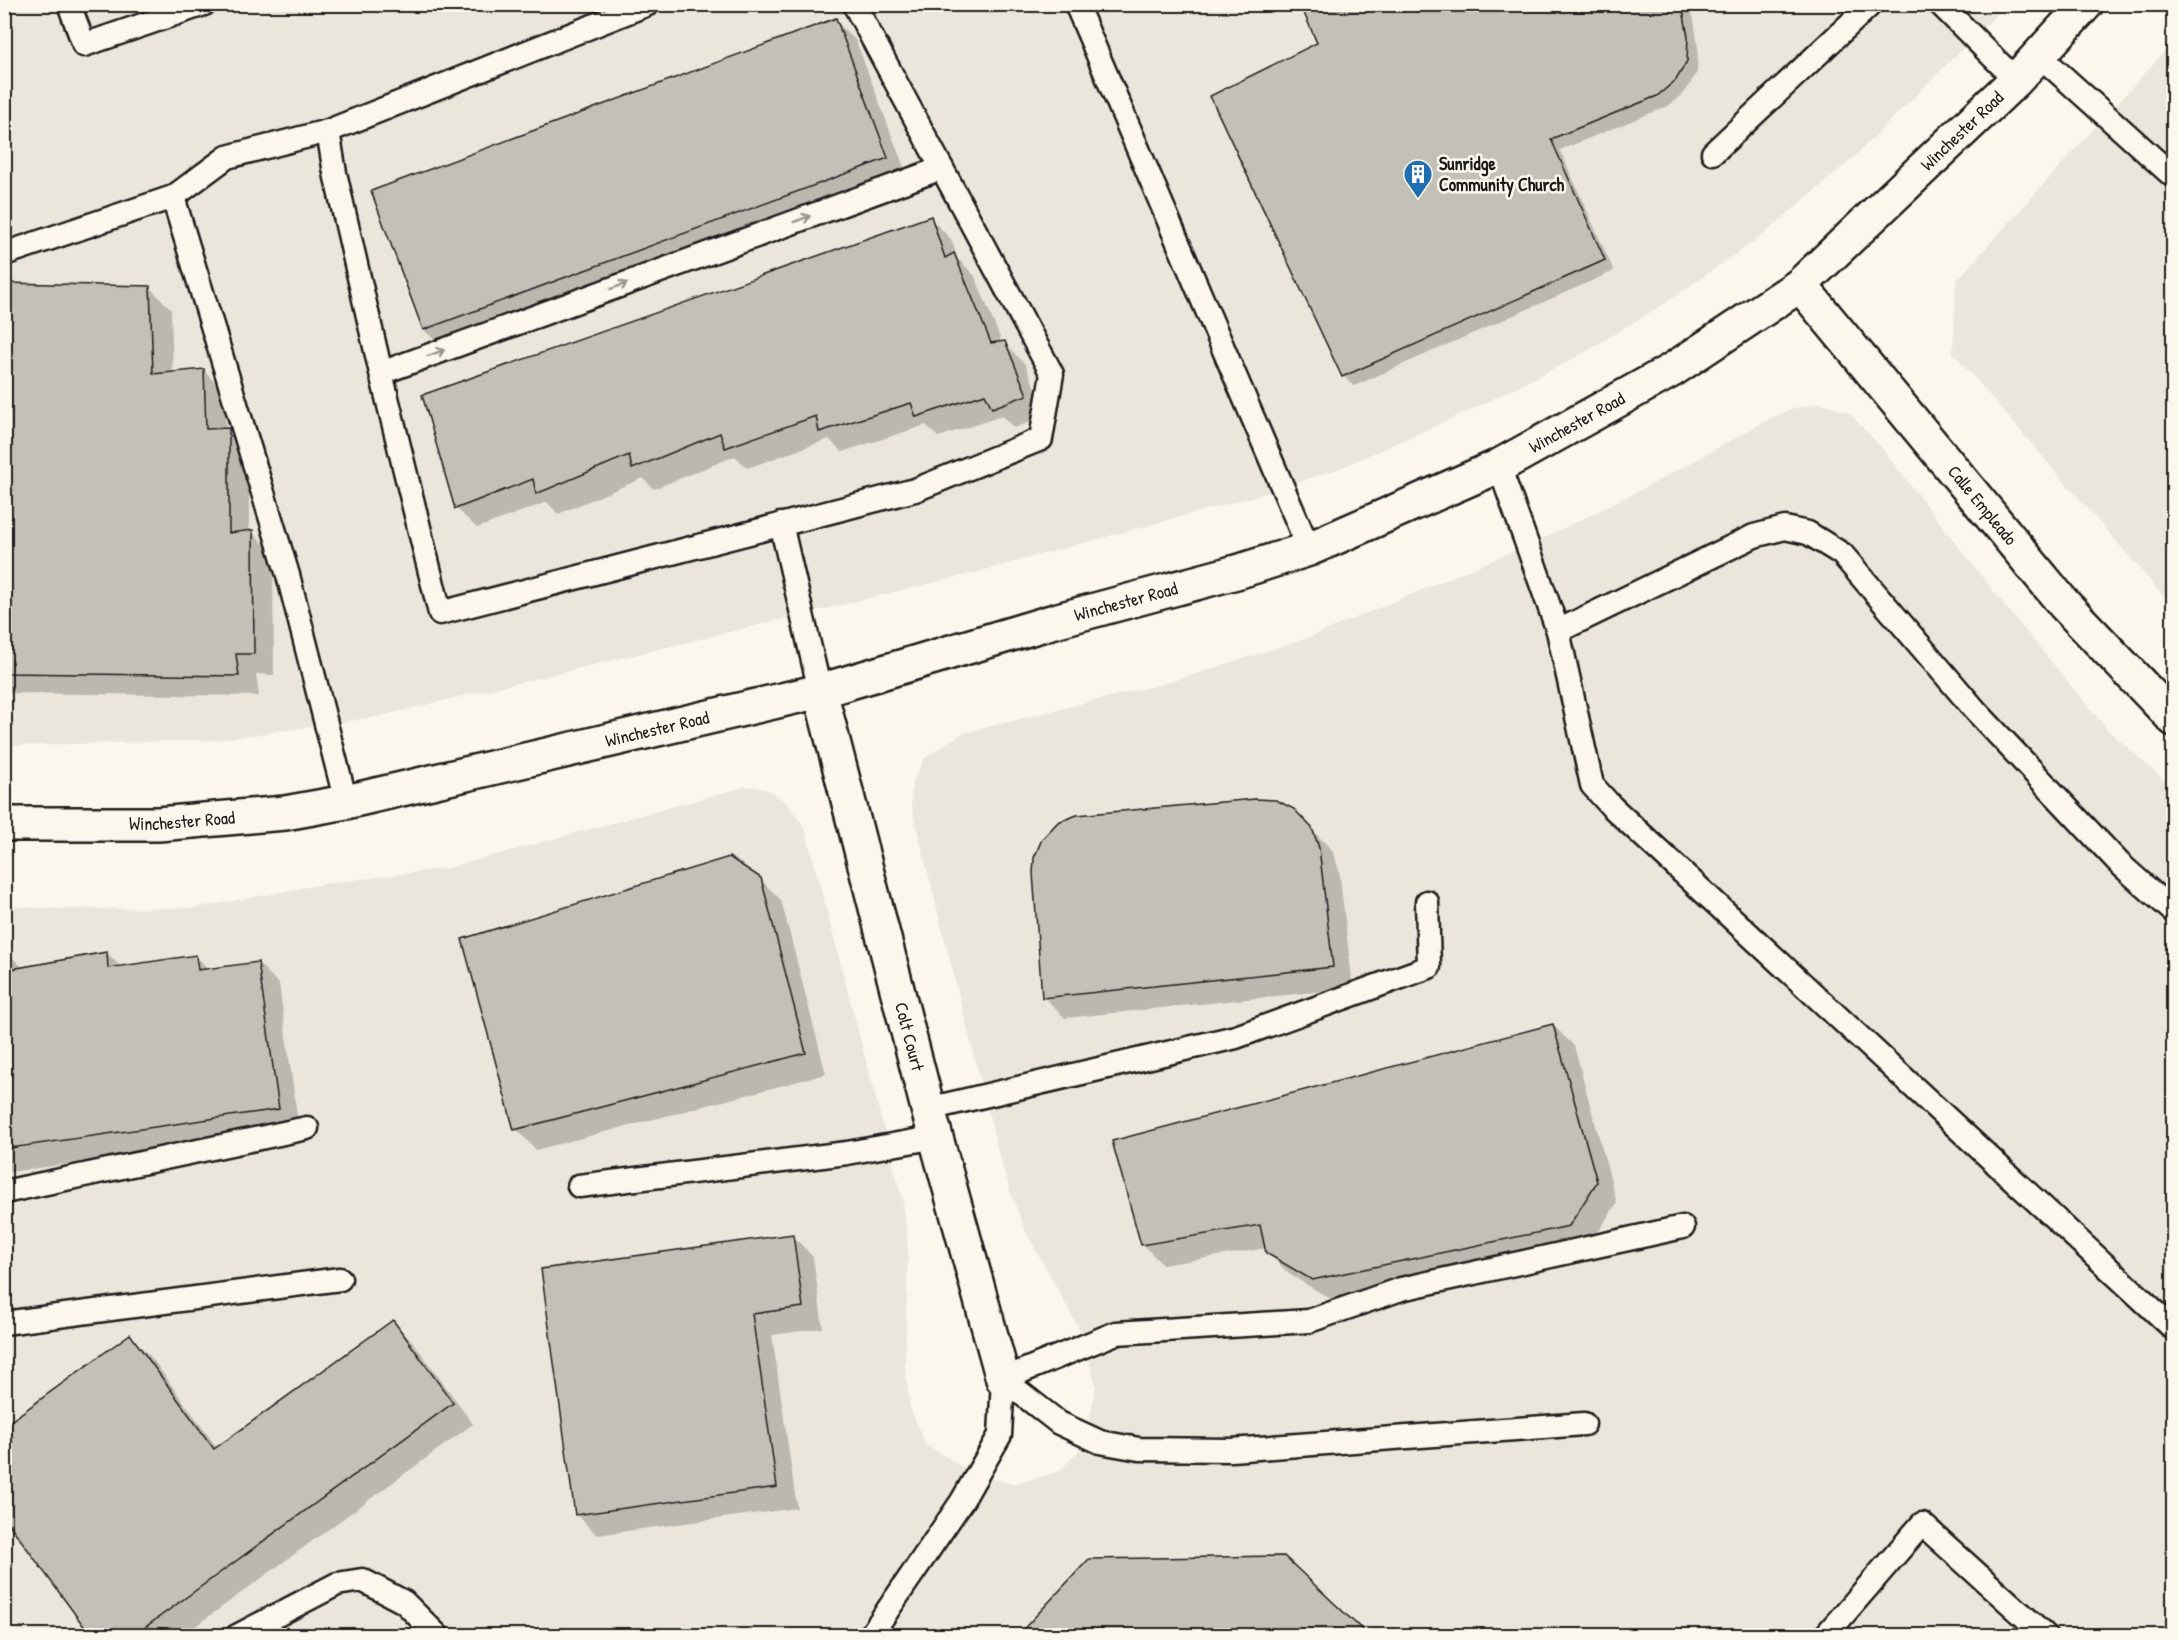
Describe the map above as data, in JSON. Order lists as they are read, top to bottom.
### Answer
{
  "streets": {
    "street": ["Winchester Road", "Calle Empleado", "Colt Court"]
  },
  "crossings": [
    ["Winchester Road", "Calle Empleado"],
    ["Winchester Road", "Colt Court"]
  ],
  "places": {
    "building": ["Sunridge Community Church"]
  }
}
